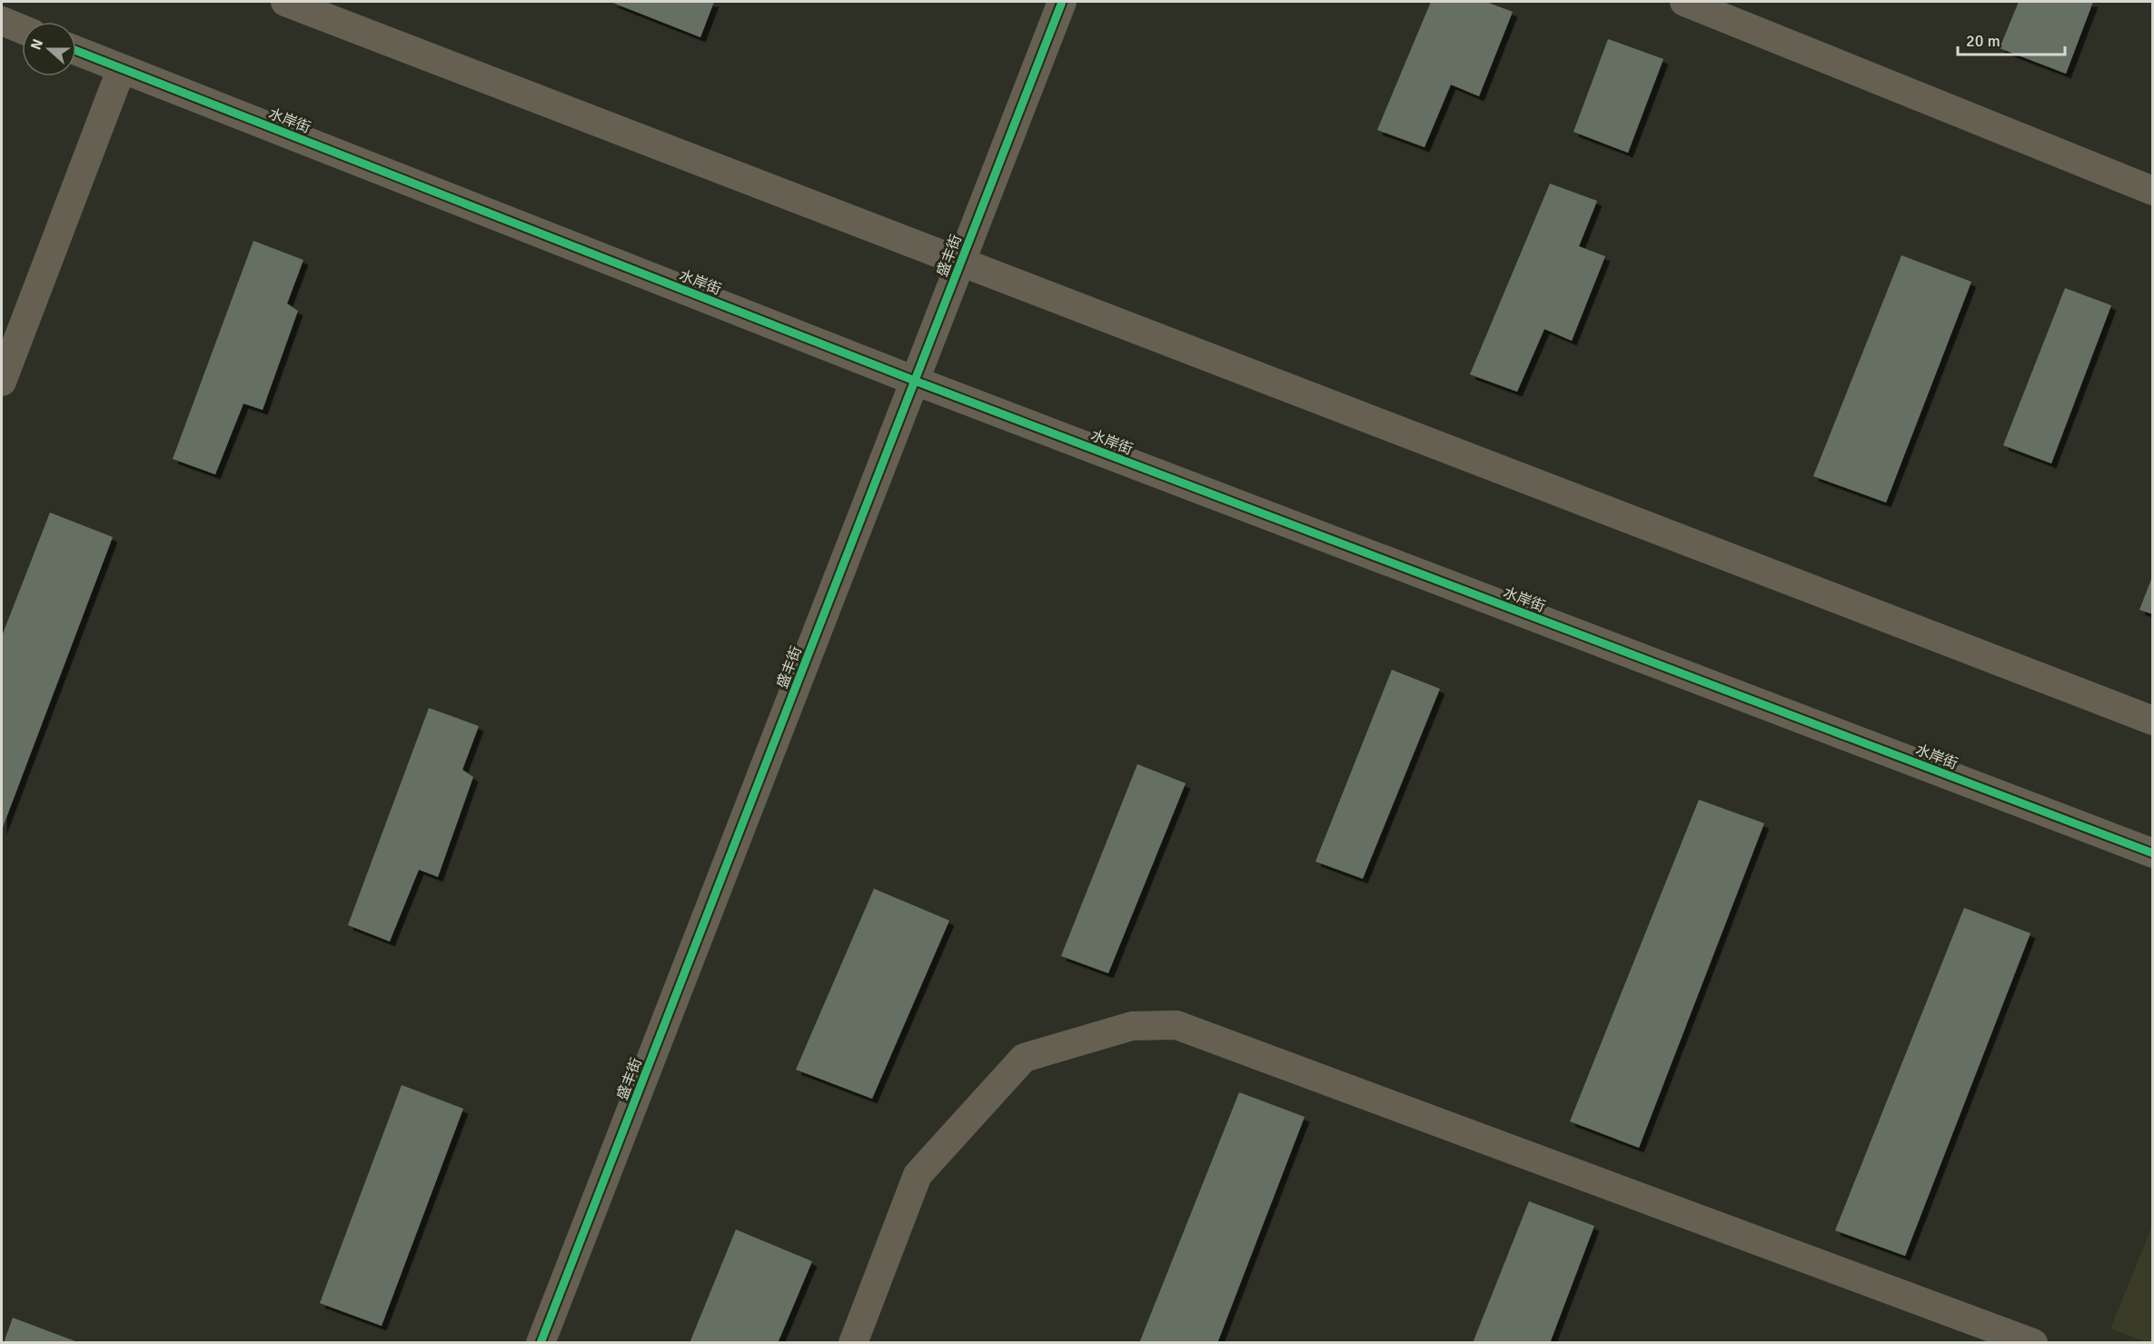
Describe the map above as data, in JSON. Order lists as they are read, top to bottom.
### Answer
{
  "streets": {
    "street": ["水岸街", "盛丰街"]
  },
  "crossings": [
    ["水岸街", "盛丰街"]
  ],
  "scale_bar": "20 m",
  "north": "left"
}
